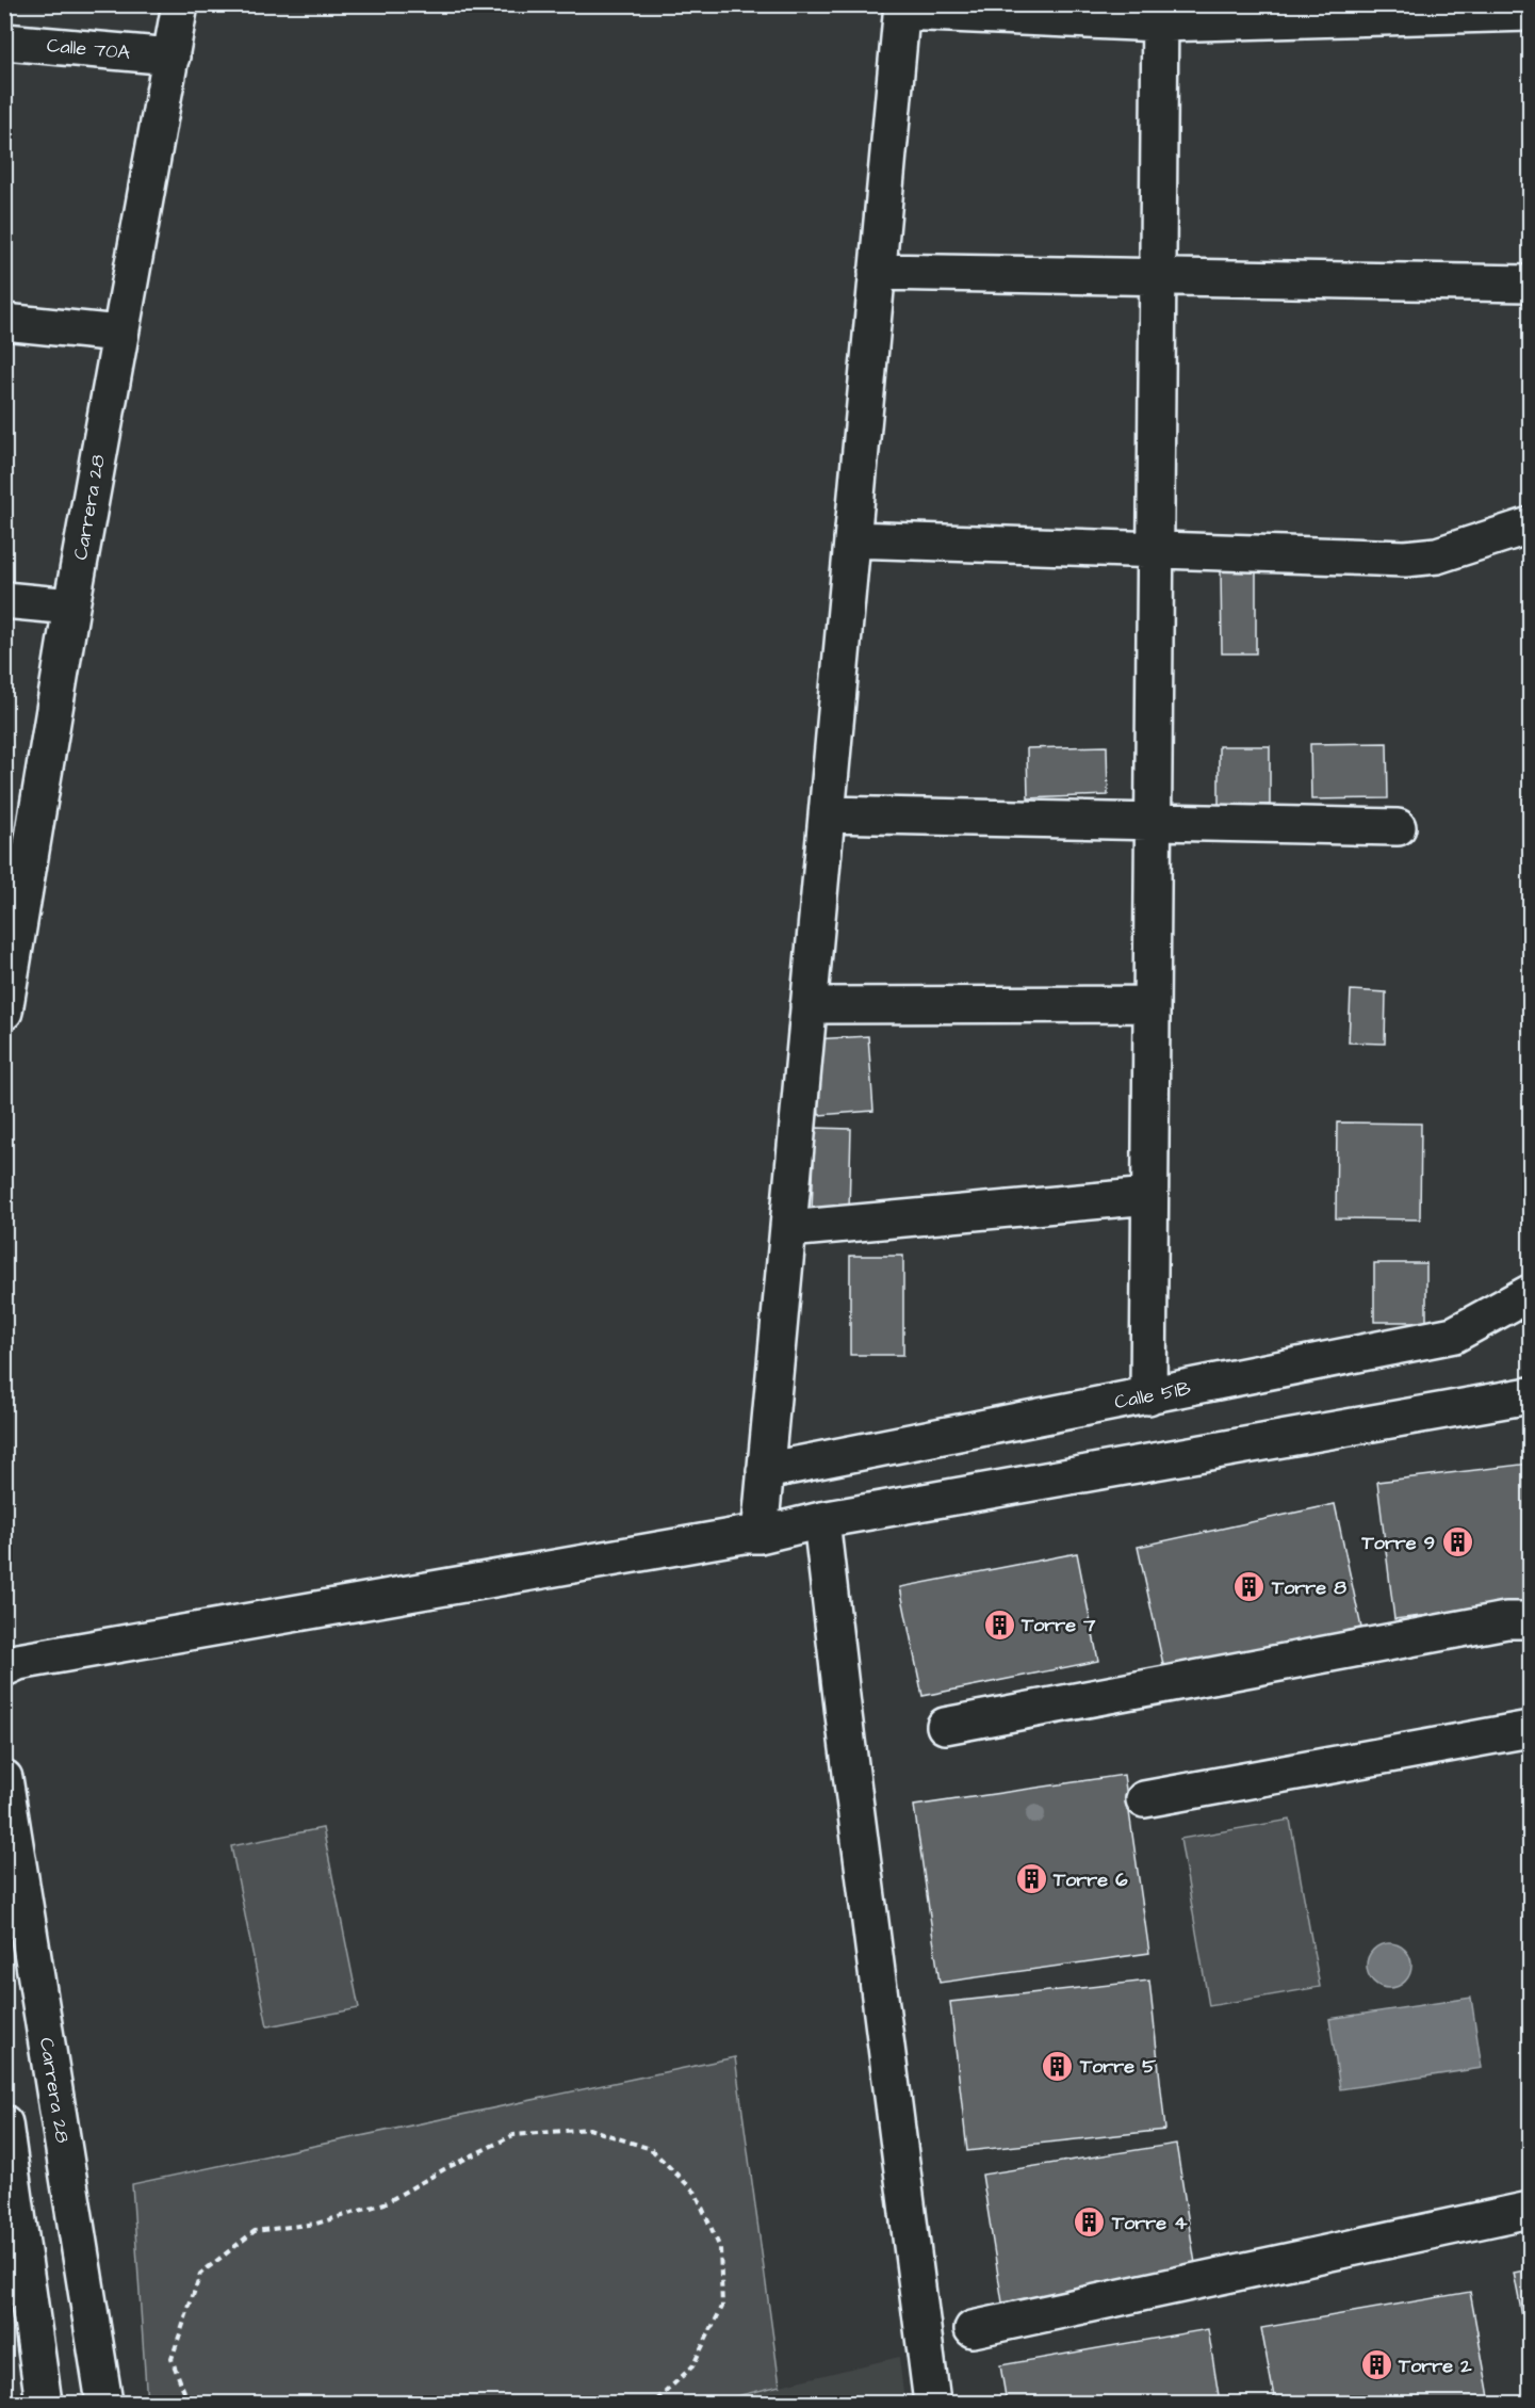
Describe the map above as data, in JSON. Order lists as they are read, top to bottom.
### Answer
{
  "streets": {
    "street": ["Calle 70A", "Carrera 28", "Calle 51B"]
  },
  "crossings": [
    ["Calle 70A", "Carrera 28"]
  ],
  "places": {
    "building": [
      "Torre 9",
      "Torre 8",
      "Torre 7",
      "Torre 6",
      "Torre 5",
      "Torre 4",
      "Torre 2"
    ]
  }
}
